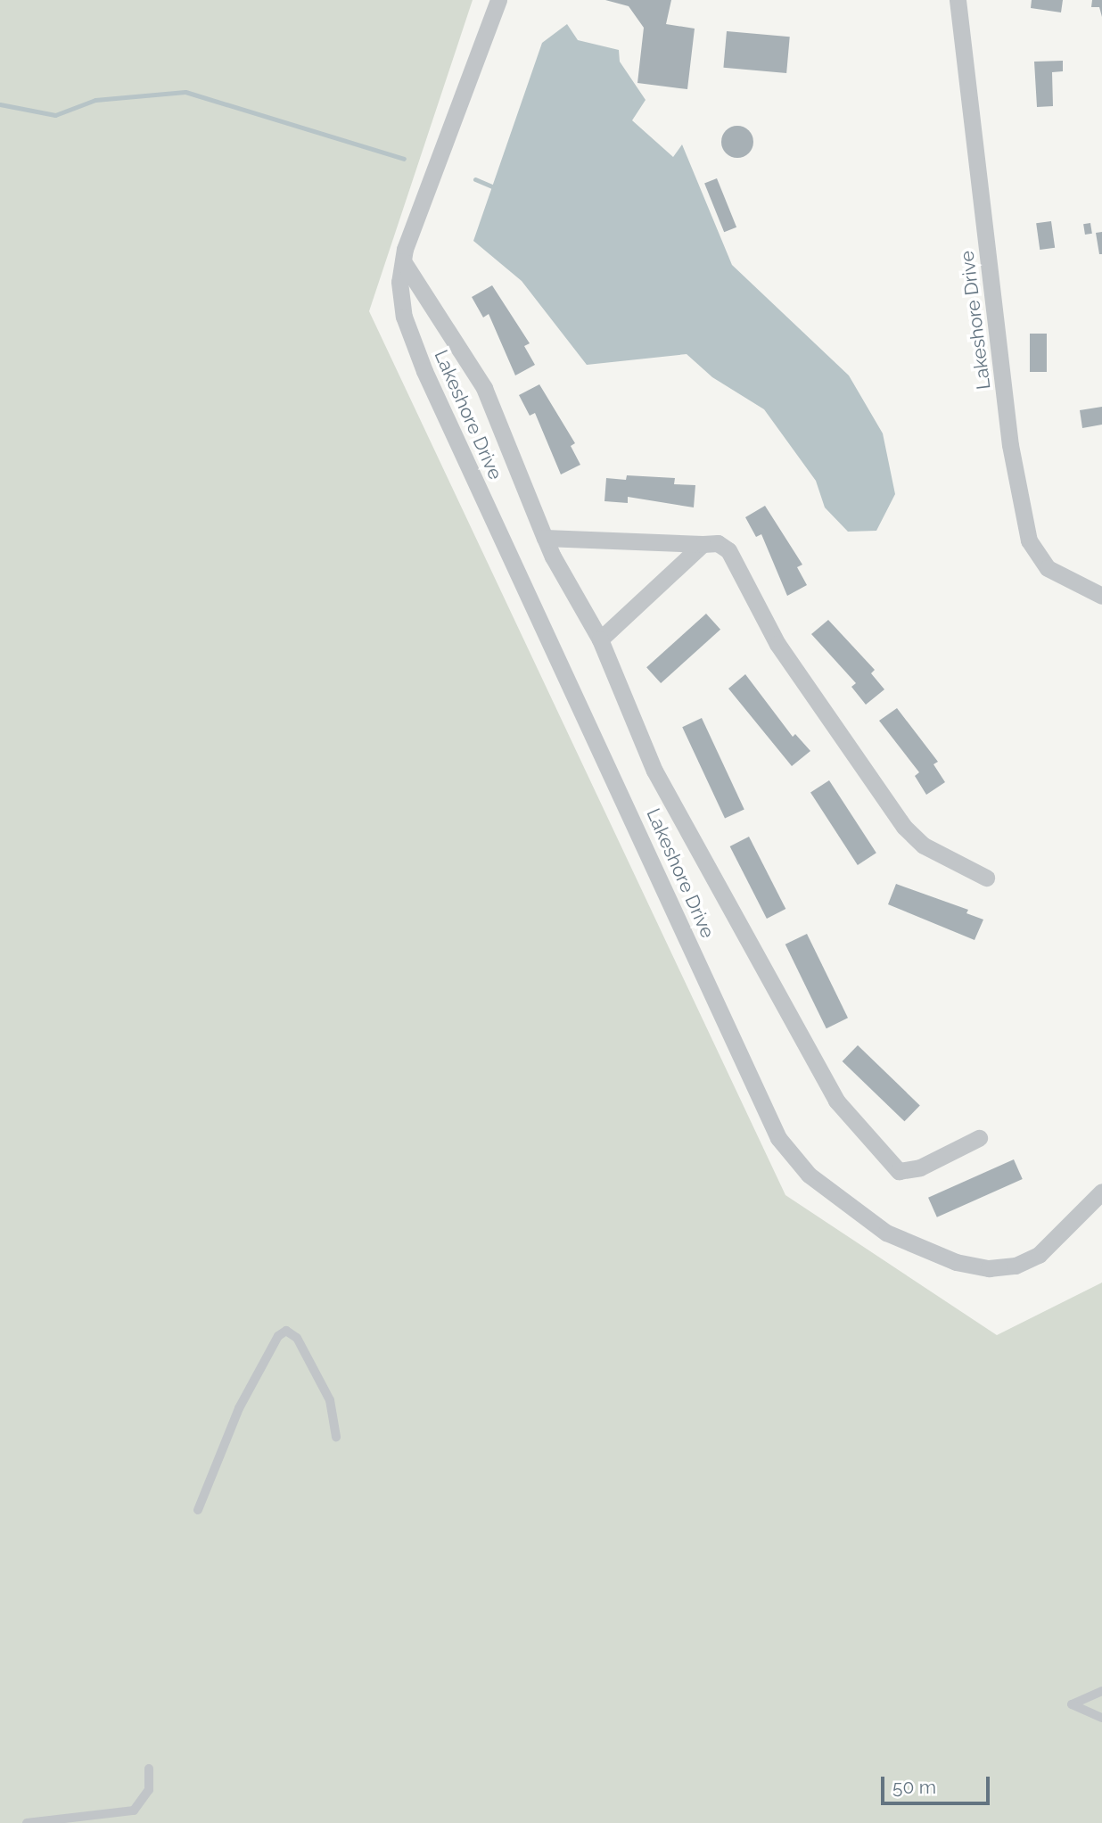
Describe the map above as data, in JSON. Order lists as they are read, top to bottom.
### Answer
{
  "streets": {
    "street": ["Lakeshore Drive"]
  },
  "scale_bar": "50 m"
}
